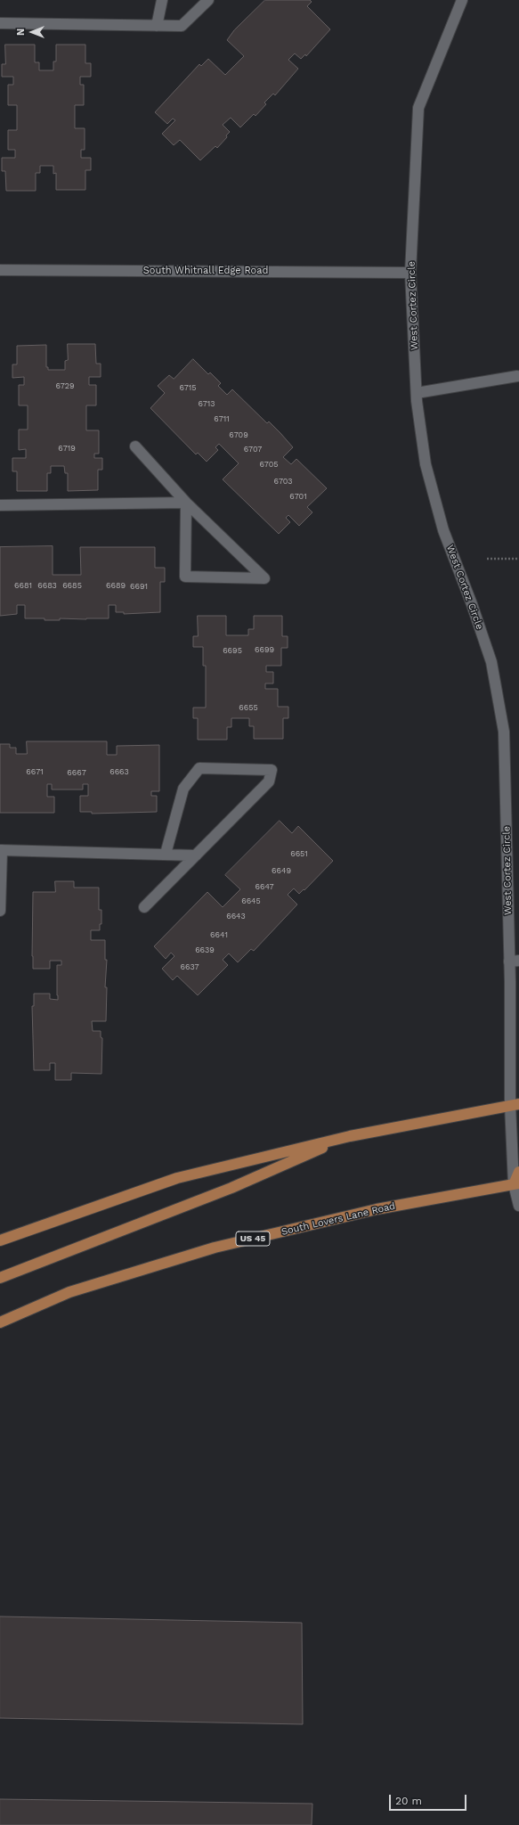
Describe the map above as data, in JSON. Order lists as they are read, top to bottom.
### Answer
{
  "streets": {
    "main road": ["South Lovers Lane Road", "US 45"],
    "street": ["South Whitnall Edge Road", "West Cortez Circle"]
  },
  "crossings": [
    ["South Whitnall Edge Road", "West Cortez Circle"],
    ["West Cortez Circle", "South Lovers Lane Road"]
  ],
  "house_numbers": [
    "6729",
    "6715",
    "6713",
    "6711",
    "6709",
    "6719",
    "6707",
    "6705",
    "6703",
    "6701",
    "6681",
    "6683",
    "6685",
    "6689",
    "6691",
    "6699",
    "6695",
    "6655",
    "6671",
    "6663",
    "6667",
    "6651",
    "6649",
    "6647",
    "6645",
    "6643",
    "6641",
    "6639",
    "6637"
  ],
  "scale_bar": "20 m",
  "north": "left"
}
